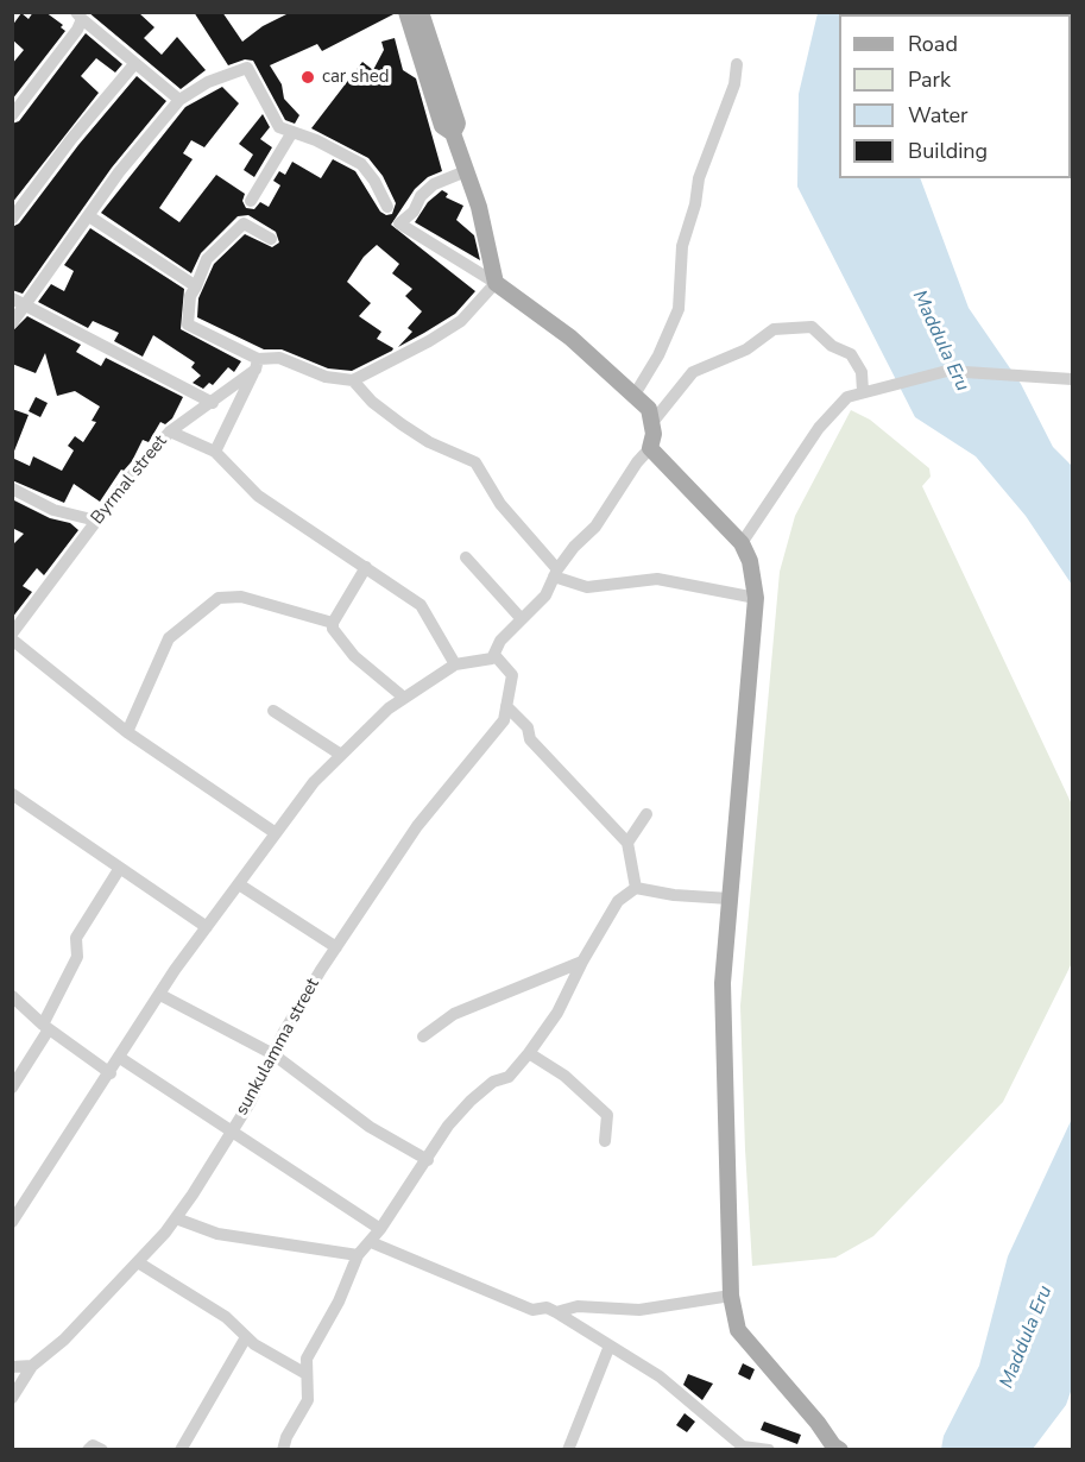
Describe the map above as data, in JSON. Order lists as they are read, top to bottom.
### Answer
{
  "streets": {
    "street": ["Byrmal street", "sunkulamma street"]
  },
  "water": ["Maddula Eru"],
  "places": ["car shed"],
  "legend": [
    "Road",
    "Park",
    "Water",
    "Building"
  ]
}
